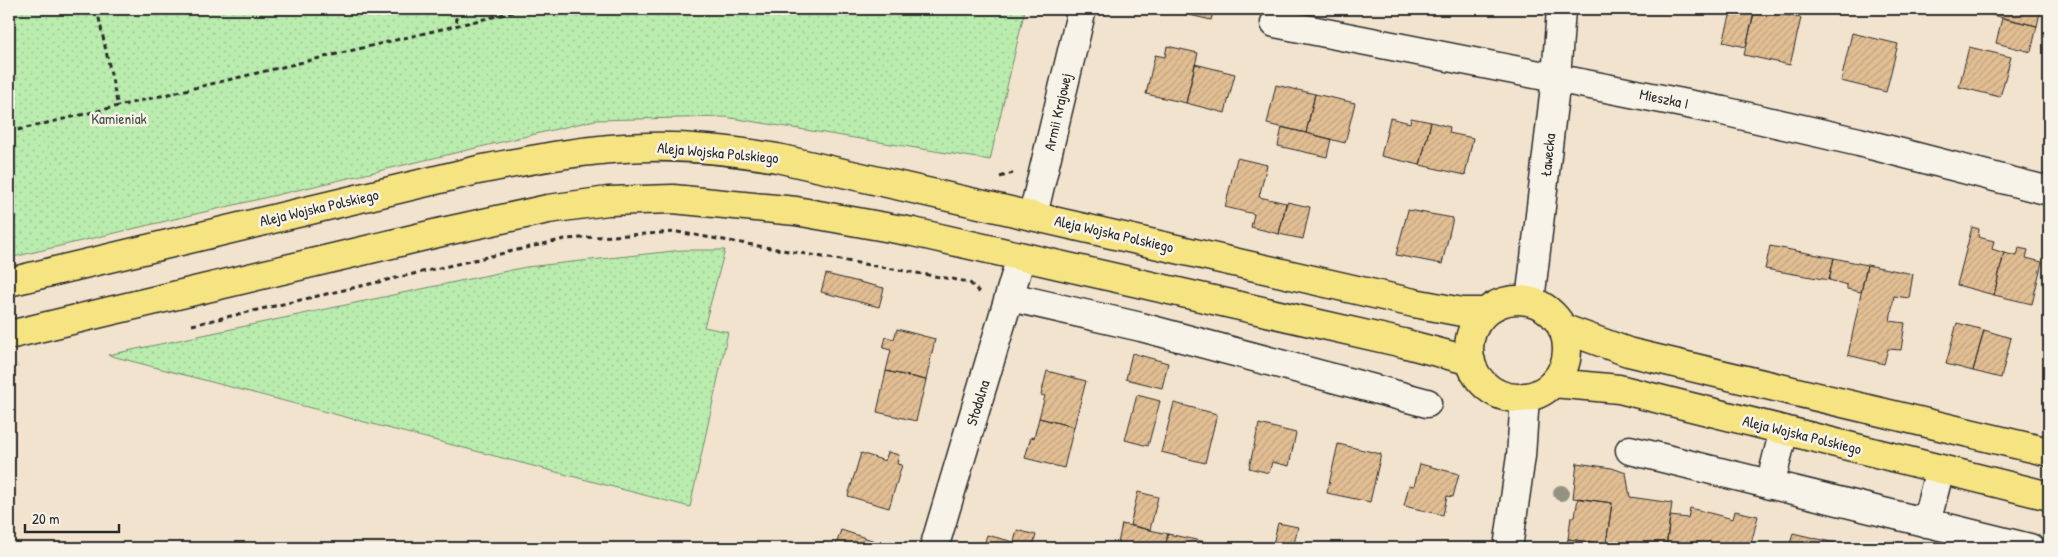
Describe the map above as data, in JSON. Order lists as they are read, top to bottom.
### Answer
{
  "streets": {
    "main road": ["Aleja Wojska Polskiego"],
    "street": [
      "Mieszka I",
      "Armii Krajowej",
      "Ławecka",
      "Stodolna"
    ]
  },
  "crossings": [
    ["Mieszka I", "Ławecka"],
    ["Armii Krajowej", "Aleja Wojska Polskiego"],
    ["Aleja Wojska Polskiego", "Ławecka"]
  ],
  "parks": ["Kamieniak"],
  "scale_bar": "20 m"
}
